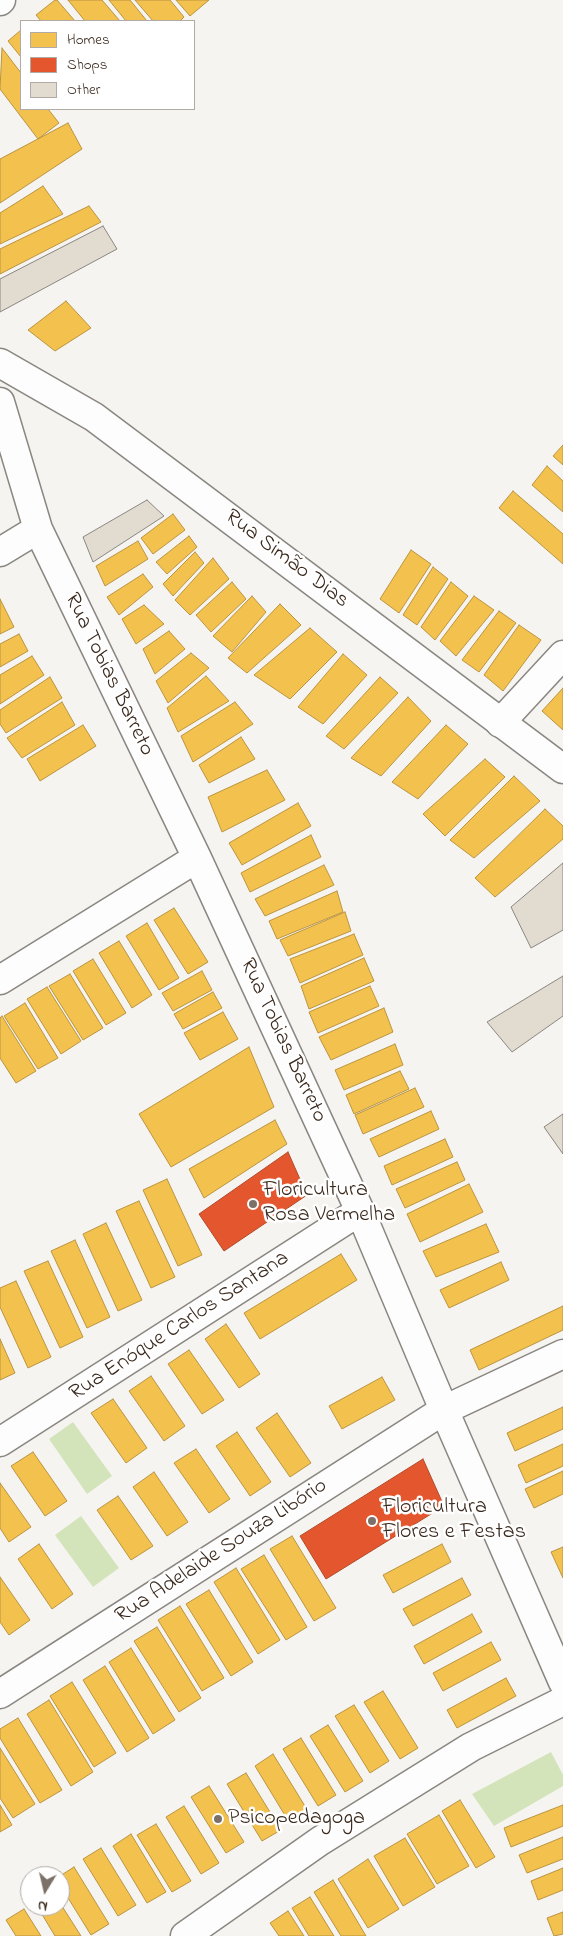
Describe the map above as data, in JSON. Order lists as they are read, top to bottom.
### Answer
{
  "streets": {
    "street": [
      "Rua Simão Dias",
      "Rua Tobias Barreto",
      "Rua Enóque Carlos Santana",
      "Rua Adelaide Souza Libório"
    ]
  },
  "crossings": [
    ["Rua Tobias Barreto", "Rua Enóque Carlos Santana"],
    ["Rua Tobias Barreto", "Rua Adelaide Souza Libório"]
  ],
  "places": ["Floricultura Rosa Vermelha", "Floricultura Flores e Festas", "Psicopedagoga"],
  "legend": ["Homes", "Shops", "Other"],
  "north": "bottom"
}
